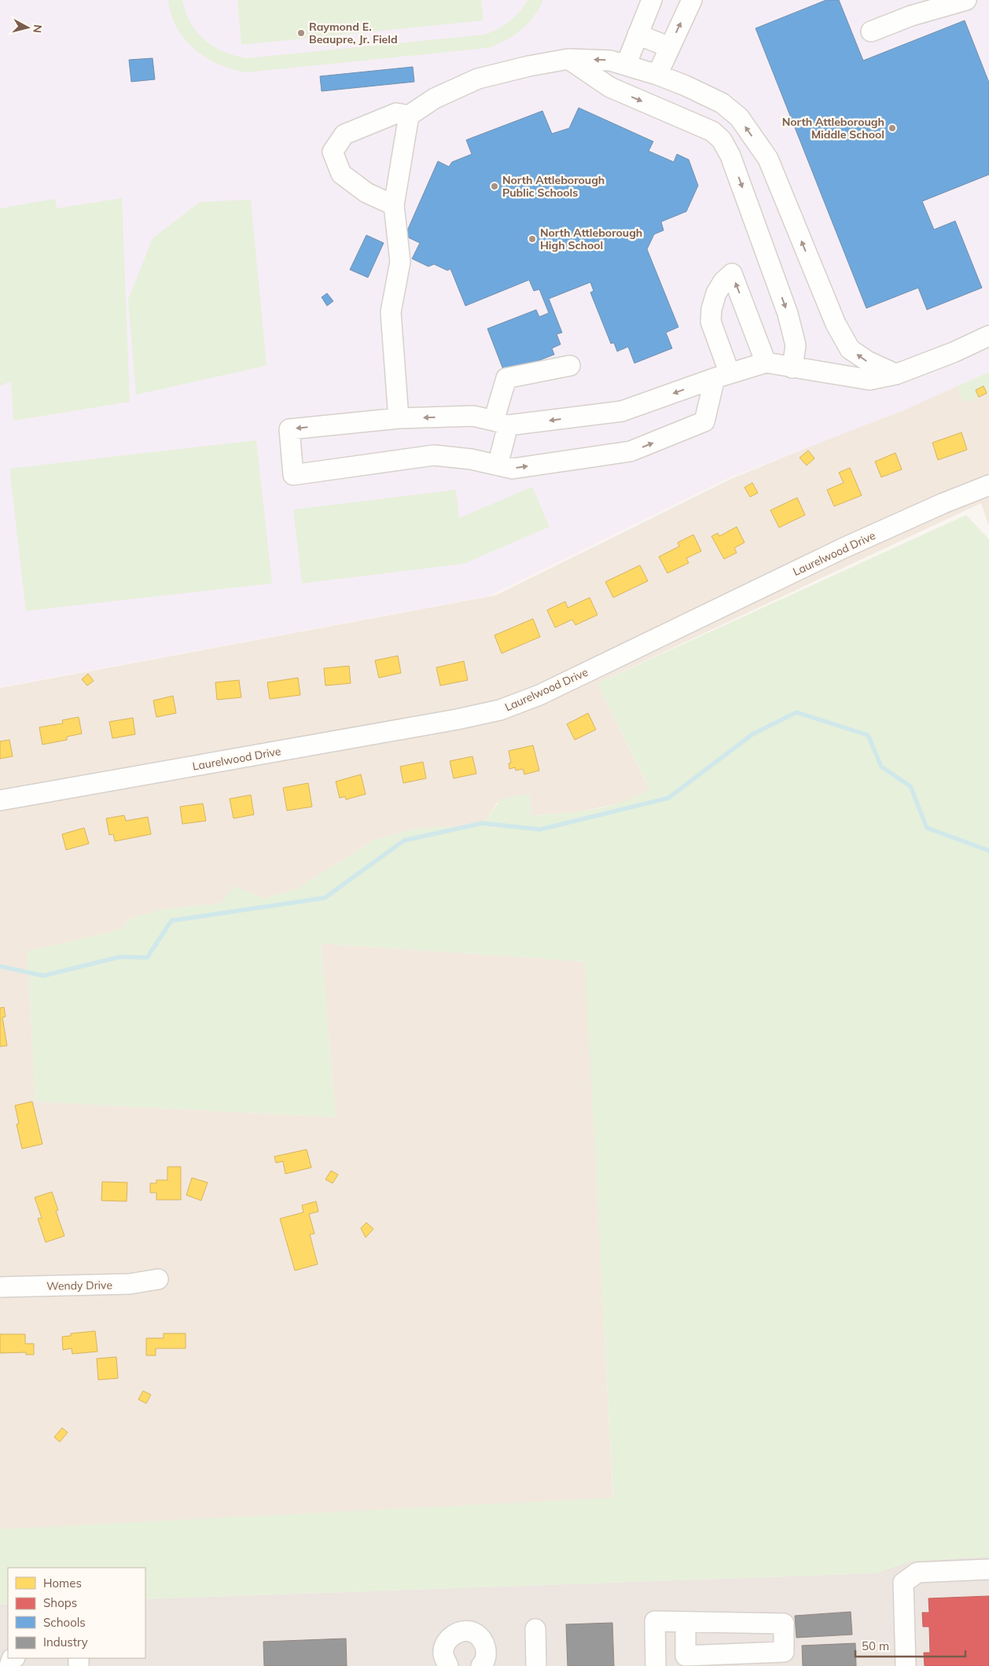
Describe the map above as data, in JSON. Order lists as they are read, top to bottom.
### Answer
{
  "streets": {
    "street": ["Laurelwood Drive", "Wendy Drive"]
  },
  "places": [
    "Raymond E. Beaupre, Jr. Field",
    "North Attleborough Middle School",
    "North Attleborough Public Schools",
    "North Attleborough High School"
  ],
  "legend": [
    "Homes",
    "Shops",
    "Schools",
    "Industry"
  ],
  "scale_bar": "50 m",
  "north": "right"
}
